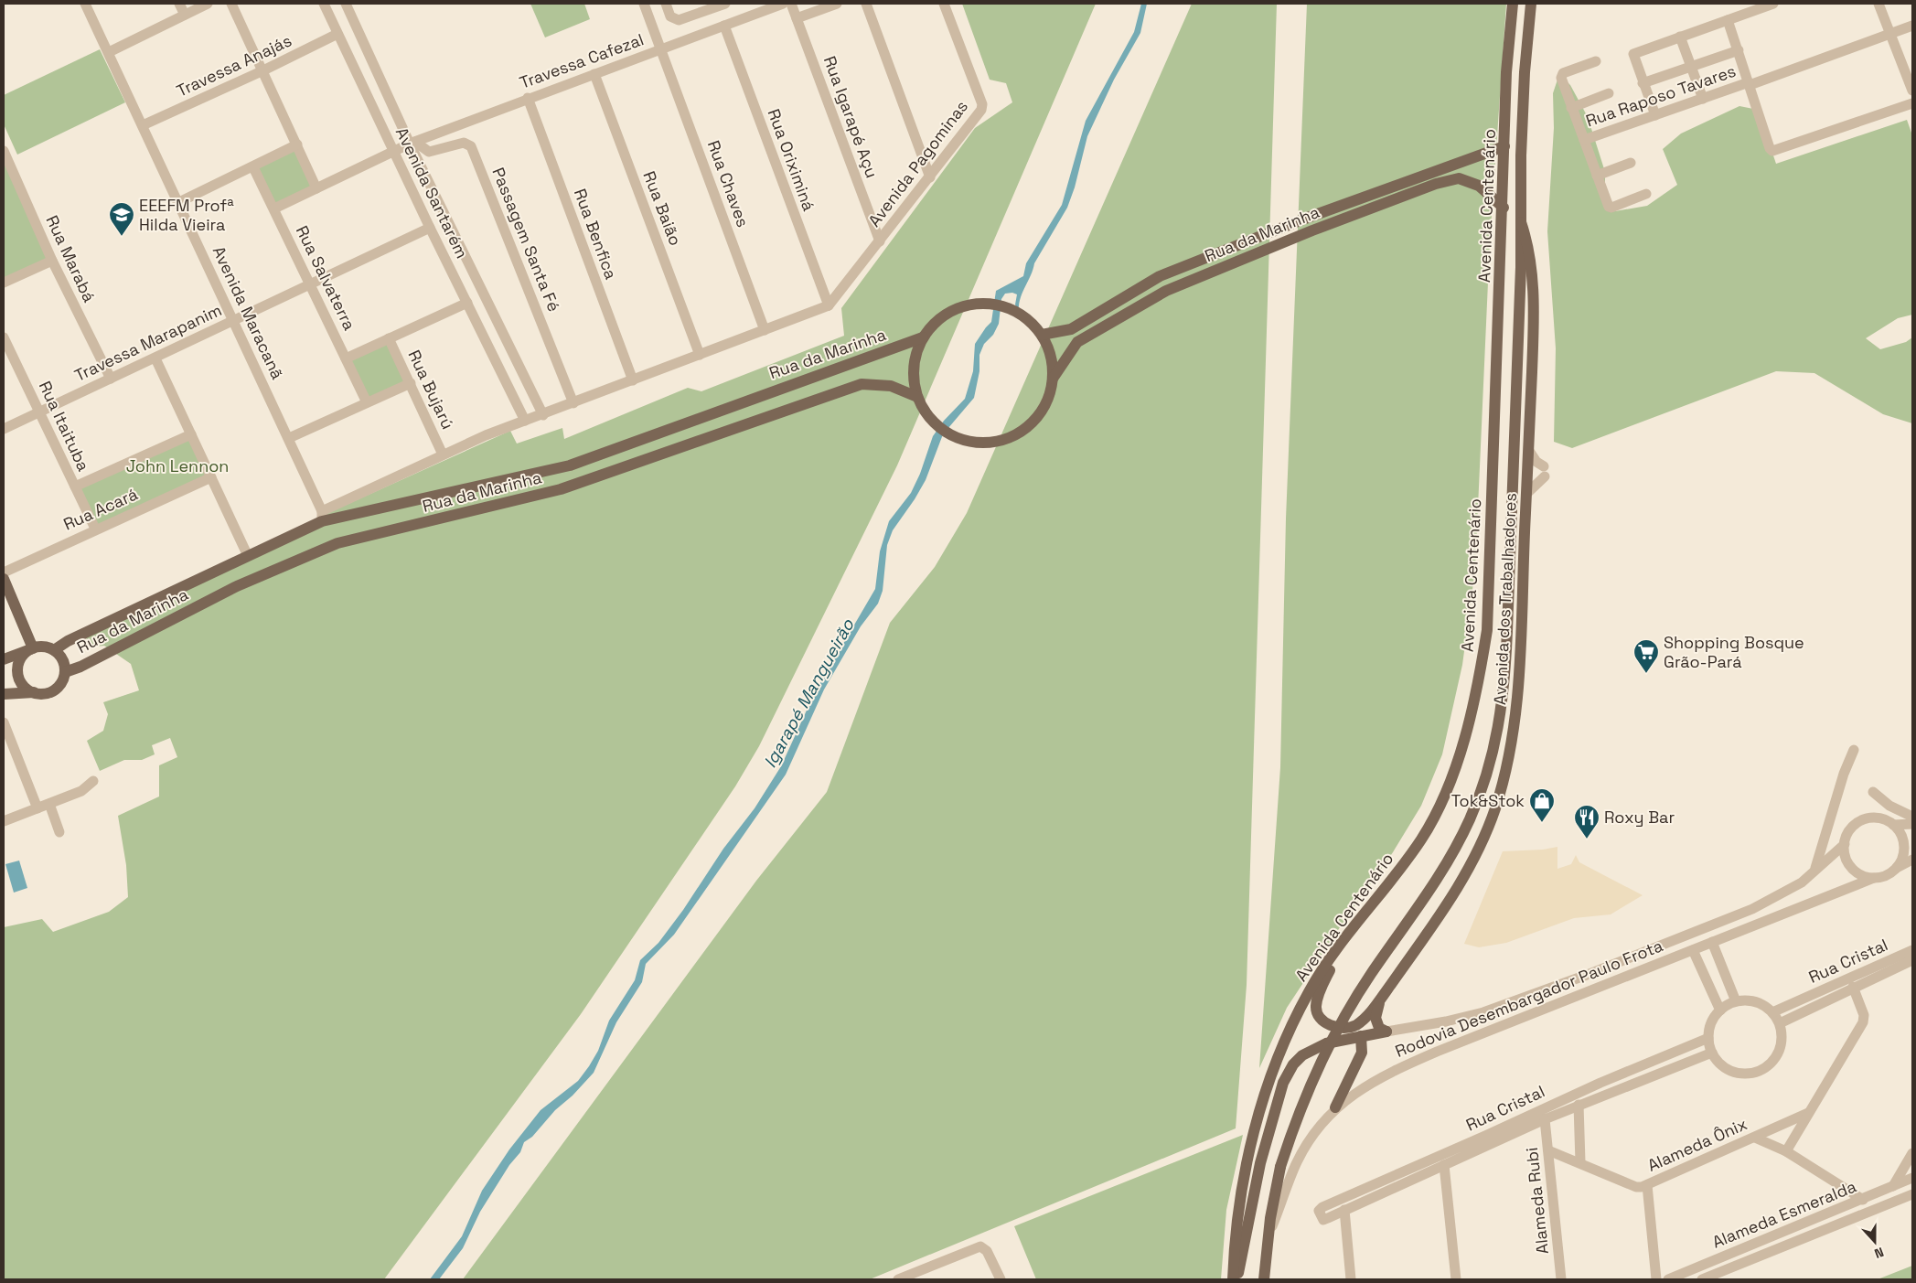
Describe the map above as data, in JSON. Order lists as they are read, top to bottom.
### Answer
{
  "streets": {
    "main road": [
      "Avenida Centenário",
      "Rua da Marinha",
      "Avenida dos Trabalhadores",
      "Rodovia Desembargador Paulo Frota"
    ],
    "street": [
      "Travessa Cafezal",
      "Travessa Anajás",
      "Rua Raposo Tavares",
      "Rua Igarapé Açu",
      "Rua Oriximiná",
      "Avenida Pagominas",
      "Rua Chaves",
      "Avenida Santarém",
      "Rua Baião",
      "Rua Benfica",
      "Passagem Santa Fé",
      "Rua Marabá",
      "Rua Salvaterra",
      "Avenida Maracanã",
      "Travessa Marapanim",
      "Rua Bujarú",
      "Rua Itaituba",
      "Rua Acará",
      "Rua Cristal",
      "Alameda Ônix",
      "Alameda Rubi",
      "Alameda Esmeralda"
    ]
  },
  "crossings": [
    ["Travessa Cafezal", "Rua Oriximiná"],
    ["Travessa Cafezal", "Rua Chaves"],
    ["Travessa Cafezal", "Avenida Santarém"],
    ["Travessa Cafezal", "Rua Baião"],
    ["Travessa Cafezal", "Rua Benfica"],
    ["Travessa Cafezal", "Passagem Santa Fé"],
    ["Travessa Cafezal", "Rua Salvaterra"],
    ["Travessa Anajás", "Avenida Santarém"],
    ["Travessa Anajás", "Avenida Maracanã"],
    ["Rua Igarapé Açu", "Avenida Pagominas"],
    ["Rua Oriximiná", "Avenida Pagominas"],
    ["Rua Oriximiná", "Rua da Marinha"],
    ["Avenida Pagominas", "Rua da Marinha"],
    ["Rua Chaves", "Rua da Marinha"],
    ["Avenida Santarém", "Rua da Marinha"],
    ["Avenida Santarém", "Passagem Santa Fé"],
    ["Avenida Santarém", "Travessa Marapanim"],
    ["Avenida Centenário", "Rua da Marinha"],
    ["Avenida Centenário", "Avenida dos Trabalhadores"],
    ["Avenida Centenário", "Rodovia Desembargador Paulo Frota"],
    ["Rua Baião", "Rua da Marinha"],
    ["Rua Benfica", "Rua da Marinha"],
    ["Rua da Marinha", "Passagem Santa Fé"],
    ["Rua da Marinha", "Avenida Maracanã"],
    ["Rua da Marinha", "Rua Bujarú"],
    ["Rua Marabá", "Travessa Marapanim"],
    ["Rua Salvaterra", "Travessa Marapanim"],
    ["Avenida Maracanã", "Travessa Marapanim"],
    ["Travessa Marapanim", "Rua Itaituba"],
    ["Rua Itaituba", "Rua Acará"],
    ["Rua Cristal", "Alameda Rubi"],
    ["Alameda Ônix", "Alameda Rubi"]
  ],
  "water": ["Igarapé Mangueirão"],
  "parks": ["John Lennon"],
  "places": {
    "school or university": ["EEEFM Profª Hilda Vieira"],
    "supermarket": ["Shopping Bosque Grão-Pará"],
    "shop": ["Tok&Stok"],
    "restaurant": ["Roxy Bar"]
  },
  "north": "bottom"
}
